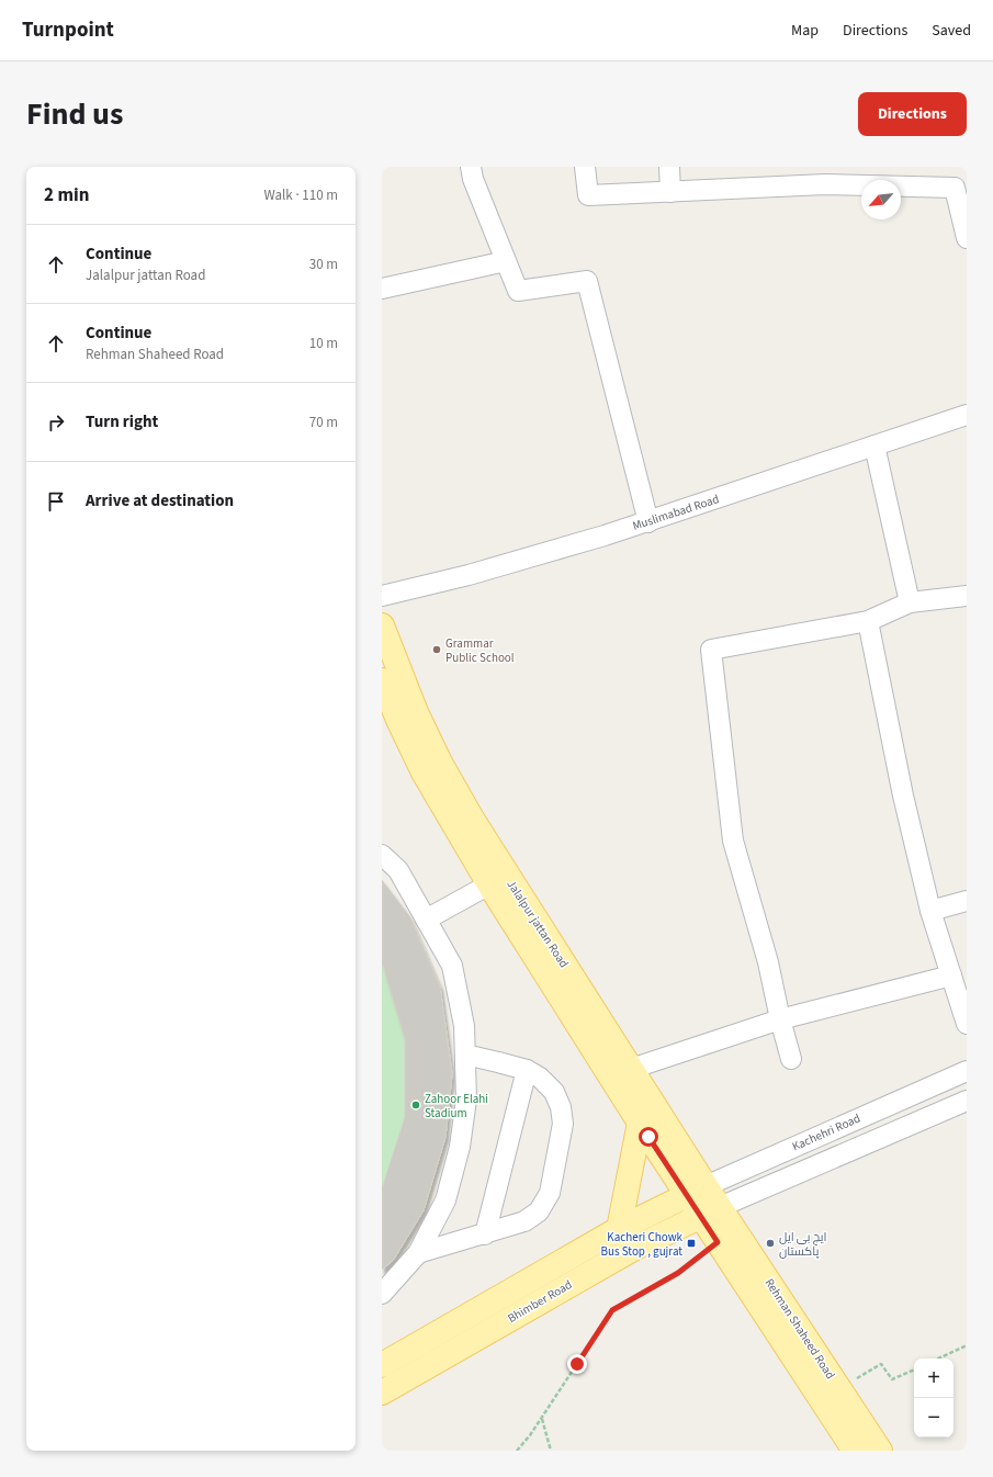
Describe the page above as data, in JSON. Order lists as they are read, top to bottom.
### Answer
{
  "streets": {
    "main road": ["Jalalpur jattan Road", "Bhimber Road", "Rehman Shaheed Road"],
    "street": ["Muslimabad Road", "Kachehri Road"]
  },
  "crossings": [
    ["Jalalpur jattan Road", "Kachehri Road"],
    ["Jalalpur jattan Road", "Bhimber Road"],
    ["Jalalpur jattan Road", "Rehman Shaheed Road"],
    ["Kachehri Road", "Bhimber Road"],
    ["Bhimber Road", "Rehman Shaheed Road"]
  ],
  "places": {
    "other": ["Grammar Public School", "Zahoor Elahi Stadium", "ایچ بی ایل پاکستان"],
    "transit": ["Kacheri Chowk Bus Stop , gujrat"]
  },
  "north": "bottom left",
  "page": {
    "header": "Turnpoint",
    "nav": ["Map", "Directions", "Saved"],
    "title": "Find us",
    "buttons": "Directions",
    "heading": ["2 min", "Walk · 110 m"],
    "list": [
      ["Continue", "Jalalpur jattan Road", "30 m"],
      ["Continue", "Rehman Shaheed Road", "10 m"],
      ["Turn right", "70 m"],
      "Arrive at destination"
    ],
    "map_buttons": ["+", "−"]
  }
}
